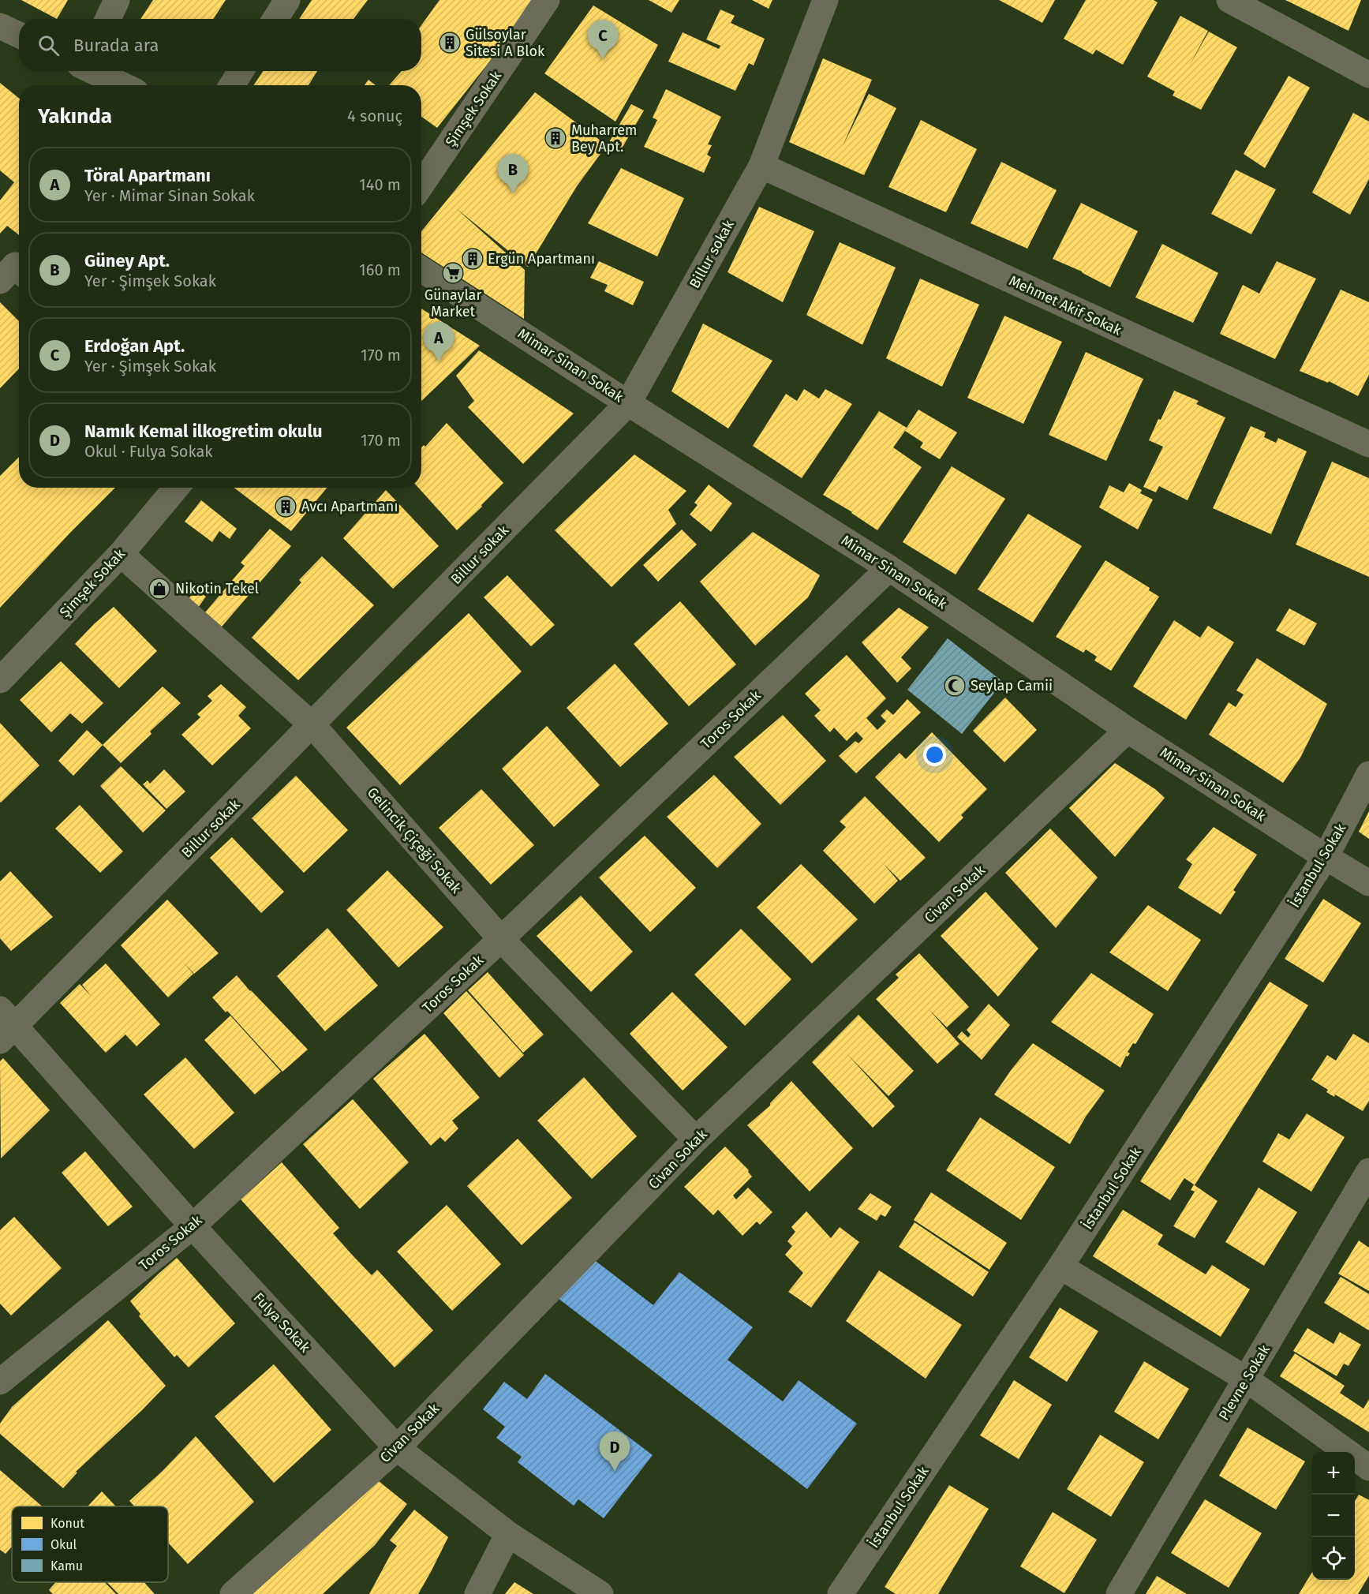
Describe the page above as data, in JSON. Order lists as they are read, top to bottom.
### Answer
{
  "streets": {
    "street": [
      "Şimşek Sokak",
      "Billur sokak",
      "Mehmet Akif Sokak",
      "Mimar Sinan Sokak",
      "Toros Sokak",
      "Gelincik Çiçeği Sokak",
      "İstanbul Sokak",
      "Civan Sokak",
      "Fulya Sokak",
      "Plevne Sokak"
    ]
  },
  "crossings": [
    ["Şimşek Sokak", "Gelincik Çiçeği Sokak"],
    ["Billur sokak", "Mehmet Akif Sokak"],
    ["Billur sokak", "Mimar Sinan Sokak"],
    ["Billur sokak", "Gelincik Çiçeği Sokak"],
    ["Billur sokak", "Fulya Sokak"],
    ["Mimar Sinan Sokak", "Toros Sokak"],
    ["Mimar Sinan Sokak", "İstanbul Sokak"],
    ["Mimar Sinan Sokak", "Civan Sokak"],
    ["Toros Sokak", "Gelincik Çiçeği Sokak"],
    ["Toros Sokak", "Fulya Sokak"],
    ["Gelincik Çiçeği Sokak", "Civan Sokak"],
    ["Civan Sokak", "Fulya Sokak"]
  ],
  "places": {
    "building": [
      "Gülsoylar Sitesi A Blok",
      "Muharrem Bey Apt.",
      "Ergün Apartmanı",
      "Avcı Apartmanı"
    ],
    "supermarket": ["Günaylar Market"],
    "shop": ["Nikotin Tekel"],
    "mosque": ["Seylap Camii"]
  },
  "legend": ["Konut", "Okul", "Kamu"],
  "page": {
    "search": "Burada ara",
    "pins": [
      "C",
      "B",
      "A",
      "D"
    ],
    "heading": ["Yakında", "4 sonuç"],
    "list": [
      {
        "mark": "A",
        "name": "Töral Apartmanı",
        "note": "Yer · Mimar Sinan Sokak",
        "value": "140 m"
      },
      {
        "mark": "B",
        "name": "Güney Apt.",
        "note": "Yer · Şimşek Sokak",
        "value": "160 m"
      },
      {
        "mark": "C",
        "name": "Erdoğan Apt.",
        "note": "Yer · Şimşek Sokak",
        "value": "170 m"
      },
      {
        "mark": "D",
        "name": "Namık Kemal ilkogretim okulu",
        "note": "Okul · Fulya Sokak",
        "value": "170 m"
      }
    ],
    "map_buttons": ["+", "−"]
  }
}
